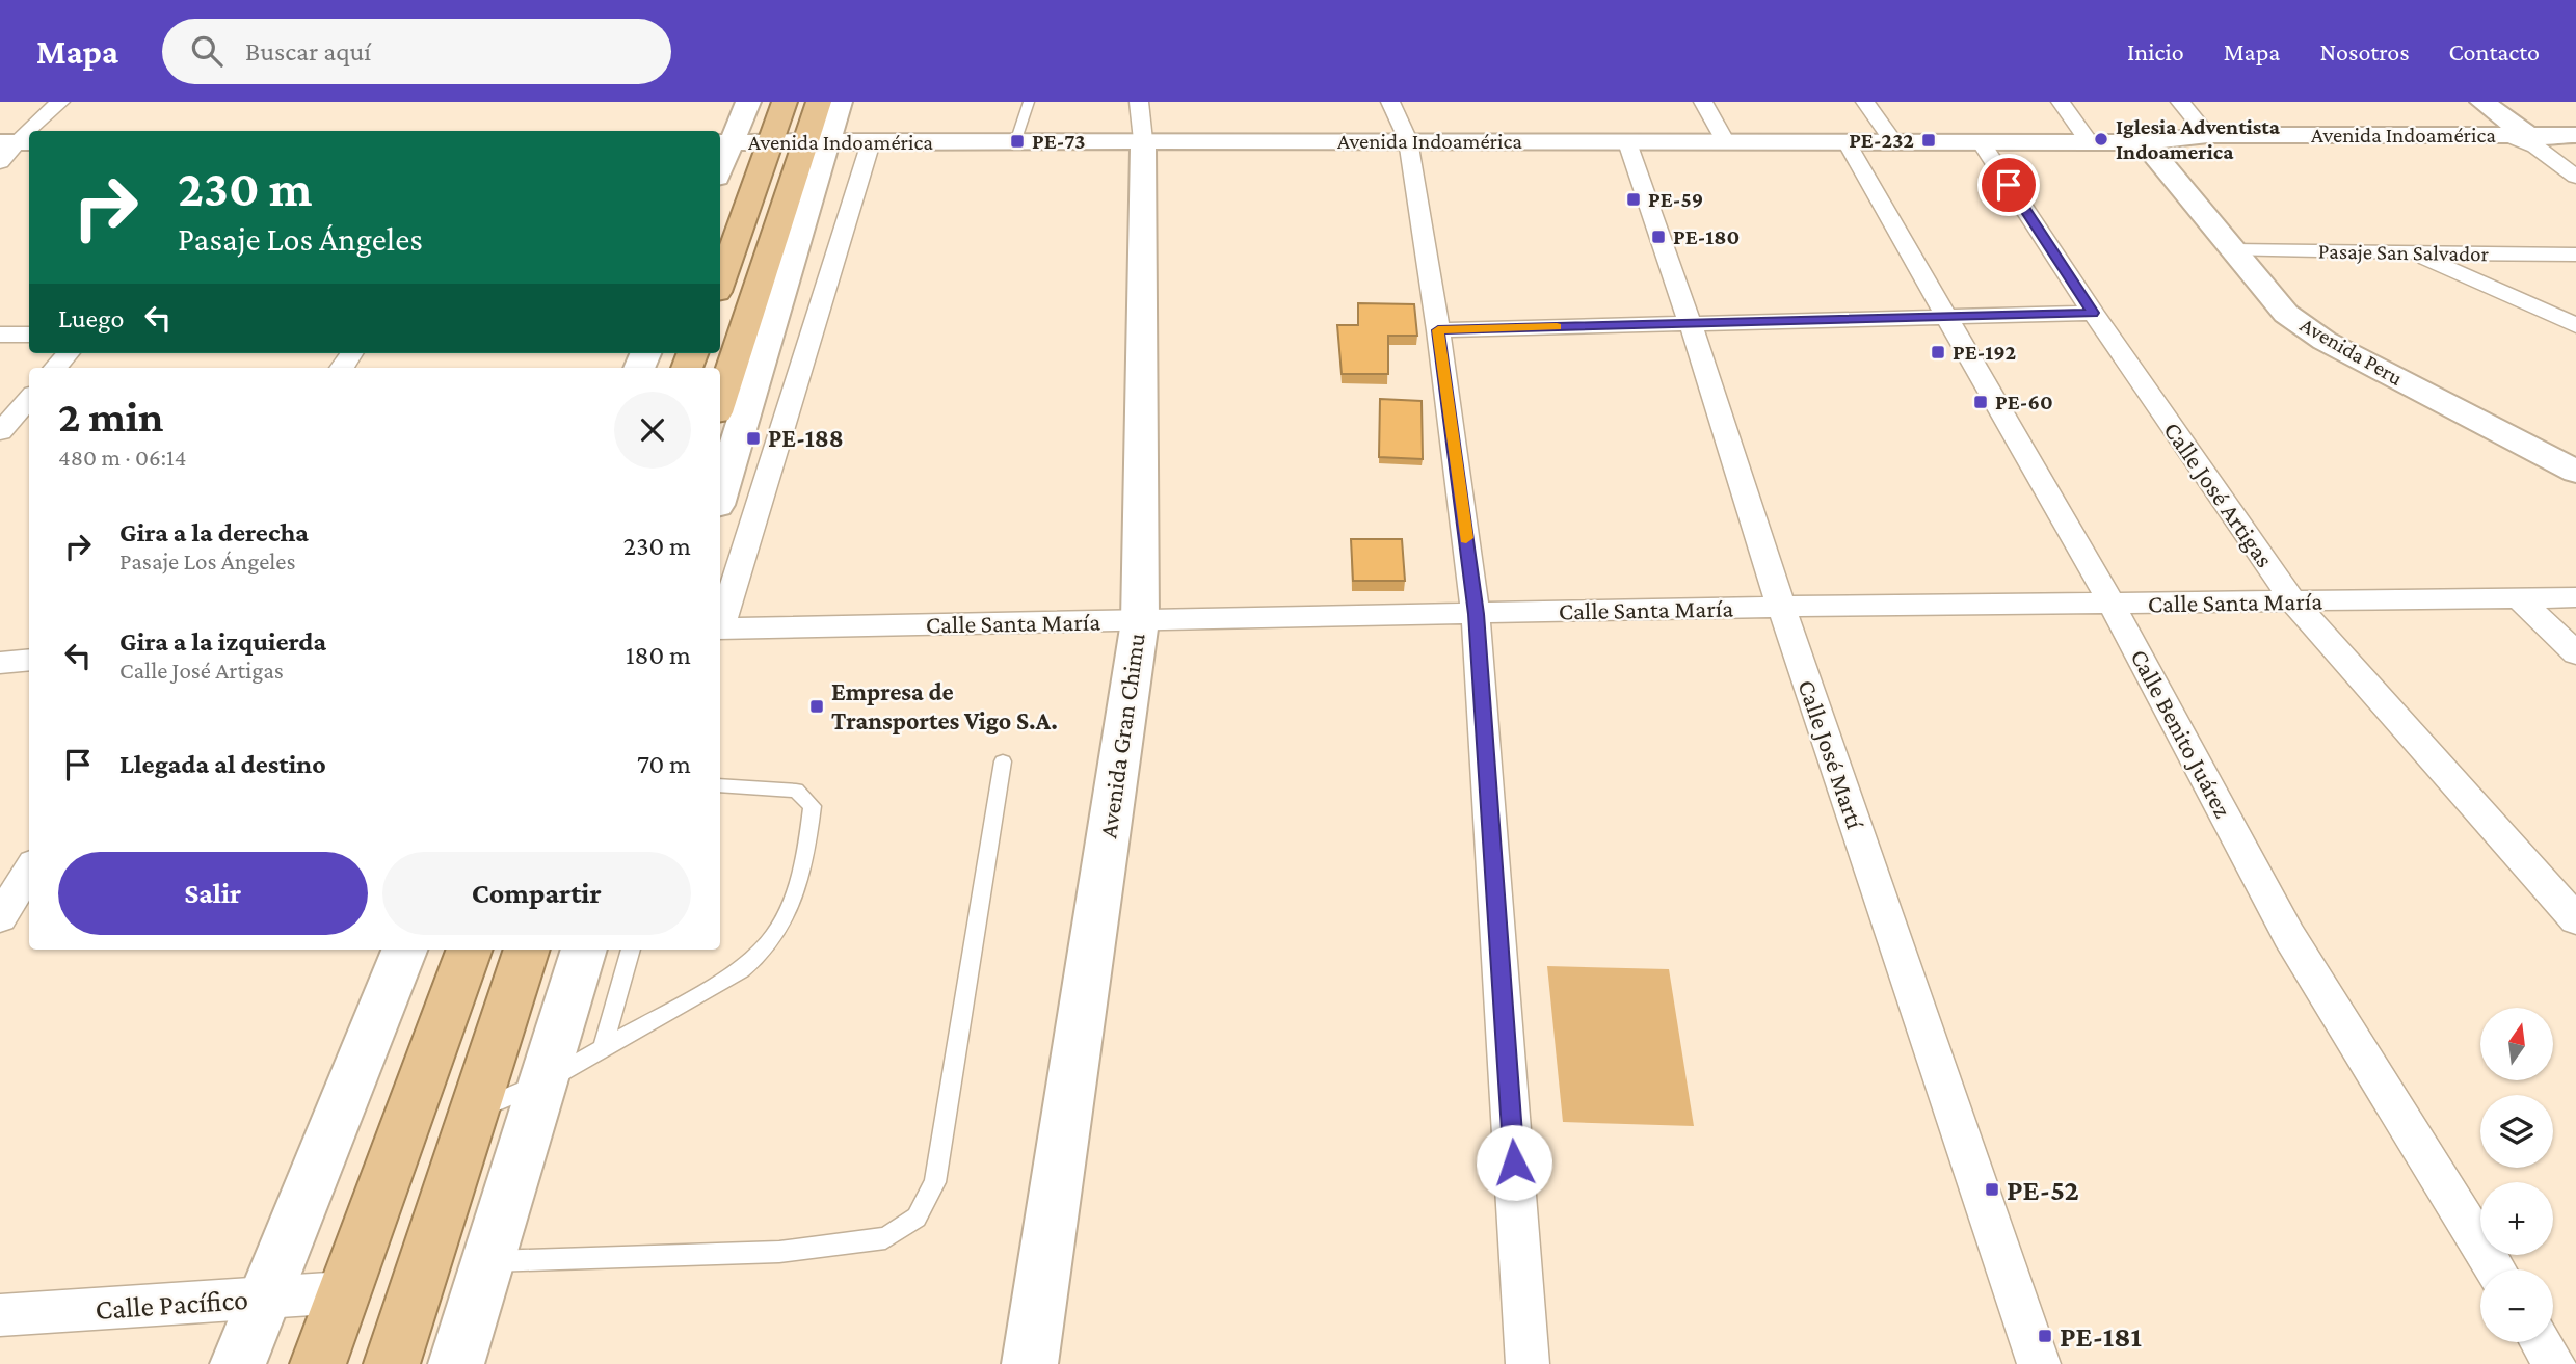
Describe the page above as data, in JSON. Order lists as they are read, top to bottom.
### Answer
{
  "streets": {
    "street": [
      "Avenida Indoamérica",
      "Pasaje San Salvador",
      "Avenida Peru",
      "Calle José Artigas",
      "Calle Santa María",
      "Calle Benito Juárez",
      "Avenida Gran Chimu",
      "Calle José Martí",
      "Calle Pacífico"
    ]
  },
  "crossings": [
    ["Avenida Indoamérica", "Avenida Peru"],
    ["Avenida Indoamérica", "Calle José Artigas"],
    ["Avenida Indoamérica", "Calle Benito Juárez"],
    ["Avenida Indoamérica", "Avenida Gran Chimu"],
    ["Avenida Indoamérica", "Calle José Martí"],
    ["Pasaje San Salvador", "Avenida Peru"],
    ["Calle José Artigas", "Calle Santa María"],
    ["Calle Santa María", "Calle Benito Juárez"],
    ["Calle Santa María", "Avenida Gran Chimu"],
    ["Calle Santa María", "Calle José Martí"]
  ],
  "places": {
    "other": ["Iglesia Adventista Indoamerica"],
    "transit": [
      "PE-232",
      "PE-73",
      "PE-59",
      "PE-180",
      "PE-192",
      "PE-60",
      "PE-188",
      "Empresa de Transportes Vigo S.A.",
      "PE-52",
      "PE-181"
    ]
  },
  "north": "top",
  "page": {
    "header": "Mapa",
    "search": "Buscar aquí",
    "nav": [
      "Inicio",
      "Mapa",
      "Nosotros",
      "Contacto"
    ],
    "turn": ["230 m", "Pasaje Los Ángeles"],
    "then": "Luego",
    "heading": ["2 min", "480 m · 06:14"],
    "list": [
      {
        "name": "Gira a la derecha",
        "note": "Pasaje Los Ángeles",
        "value": "230 m"
      },
      {
        "name": "Gira a la izquierda",
        "note": "Calle José Artigas",
        "value": "180 m"
      },
      {
        "name": "Llegada al destino",
        "value": "70 m"
      }
    ],
    "buttons": ["Salir", "Compartir"],
    "map_buttons": ["+", "−"]
  }
}
